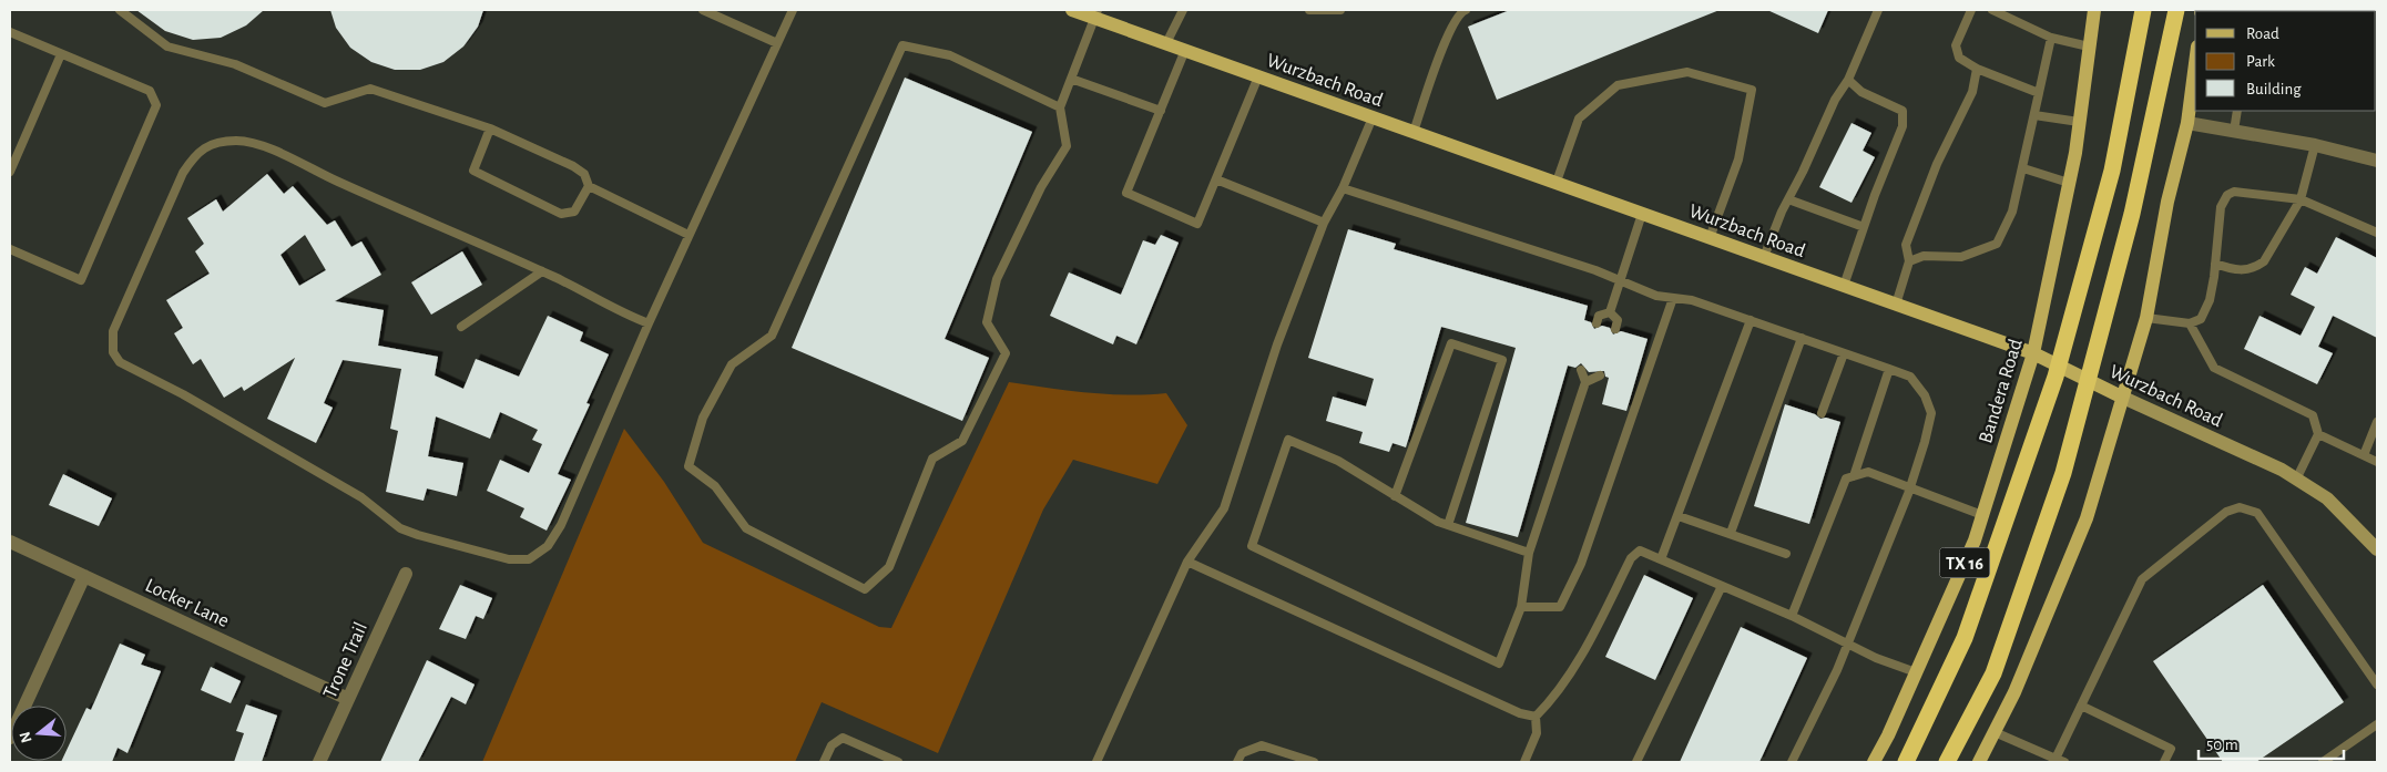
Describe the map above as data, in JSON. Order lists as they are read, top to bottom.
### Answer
{
  "streets": {
    "main road": ["Wurzbach Road", "Bandera Road", "TX 16"],
    "street": ["Locker Lane", "Trone Trail"]
  },
  "crossings": [
    ["Wurzbach Road", "Bandera Road"],
    ["Locker Lane", "Trone Trail"]
  ],
  "legend": ["Road", "Park", "Building"],
  "scale_bar": "50 m",
  "north": "left"
}
